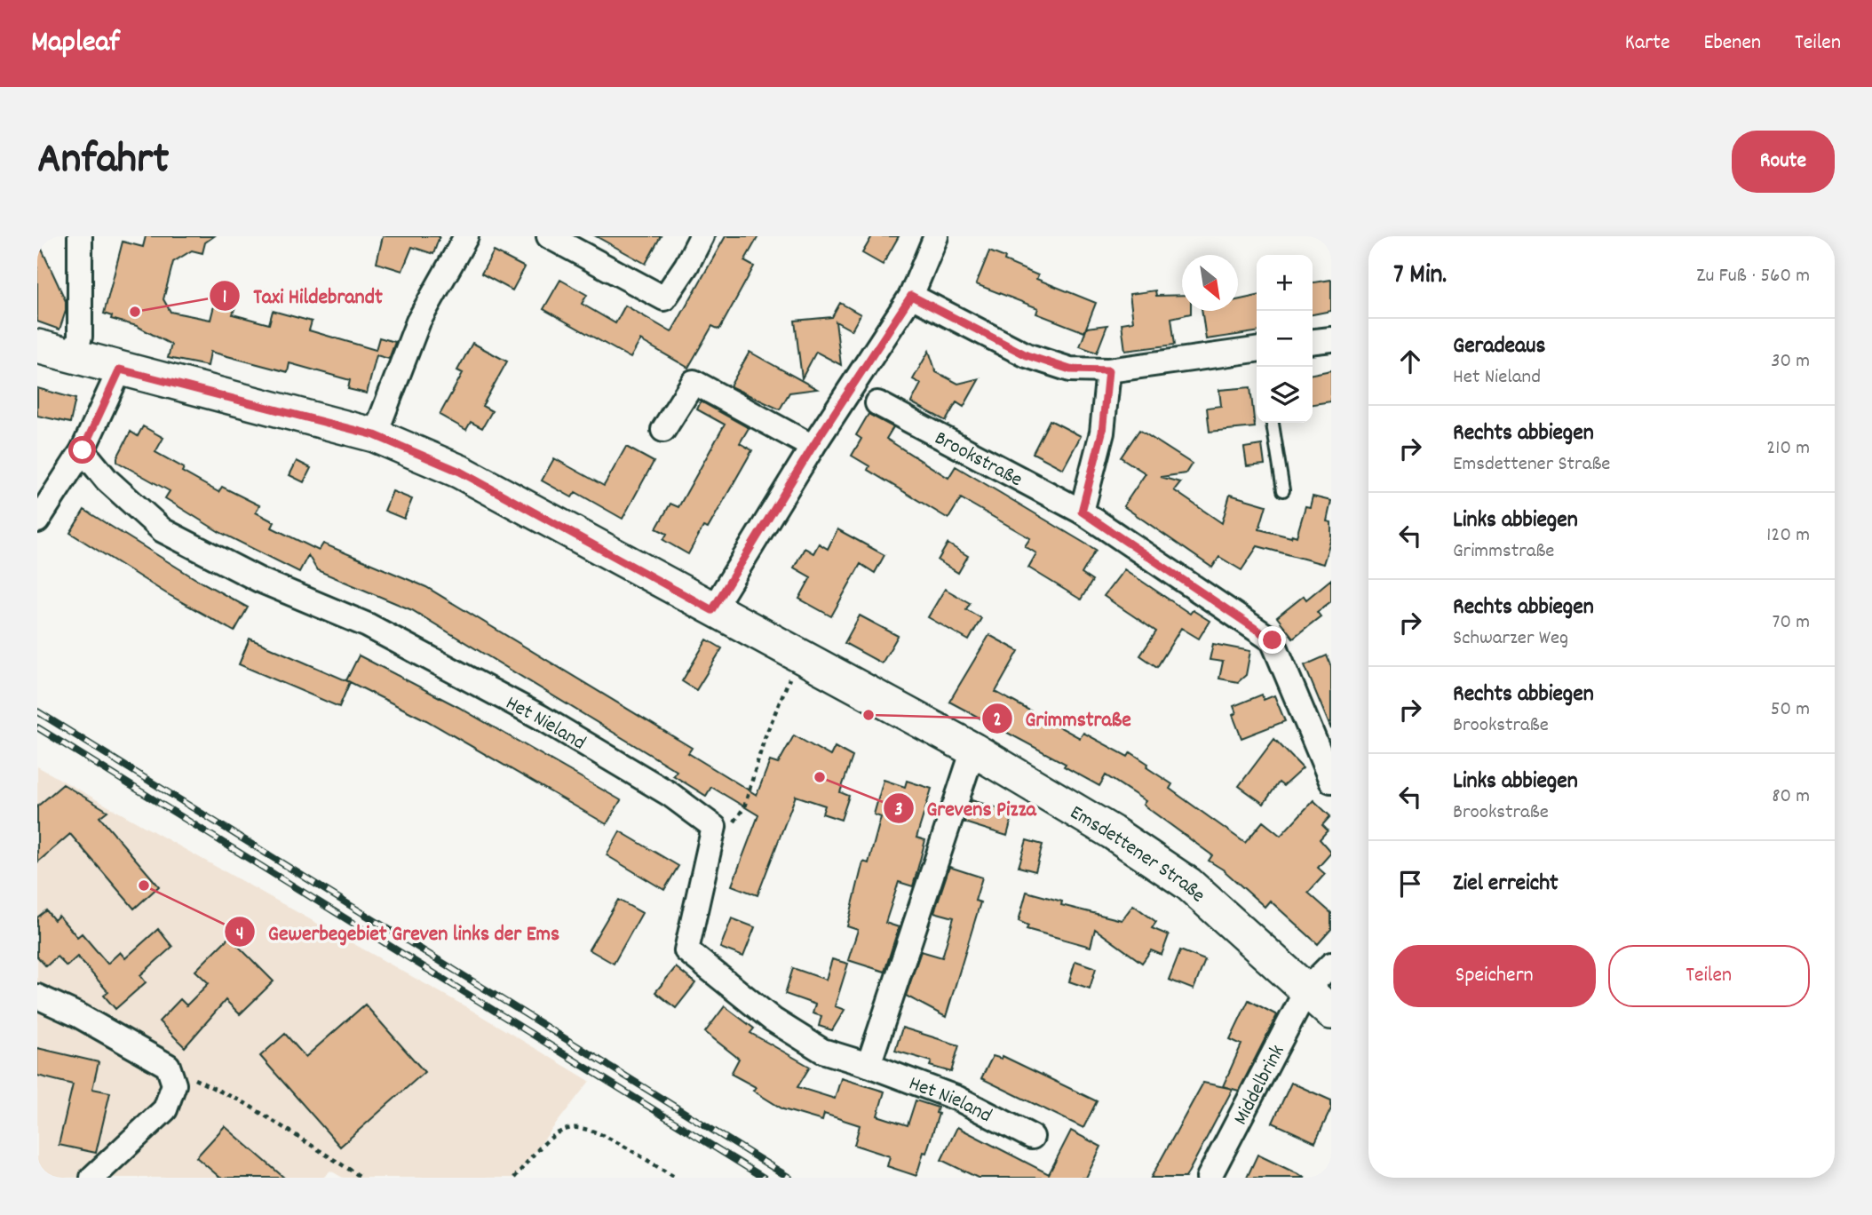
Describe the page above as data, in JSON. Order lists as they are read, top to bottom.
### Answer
{
  "streets": {
    "street": [
      "Brookstraße",
      "Het Nieland",
      "Emsdettener Straße",
      "Middelbrink"
    ]
  },
  "crossings": [
    ["Emsdettener Straße", "Middelbrink"]
  ],
  "places": [
    "Taxi Hildebrandt",
    "Grimmstraße",
    "Grevens Pizza",
    "Gewerbegebiet Greven links der Ems"
  ],
  "north": "bottom right",
  "page": {
    "header": "Mapleaf",
    "nav": ["Karte", "Ebenen", "Teilen"],
    "title": "Anfahrt",
    "buttons": [
      "Route",
      ["Speichern", "Teilen"]
    ],
    "heading": ["7 Min.", "Zu Fuß · 560 m"],
    "map_buttons": ["+", "−"],
    "list": [
      ["Geradeaus", "Het Nieland", "30 m"],
      ["Rechts abbiegen", "Emsdettener Straße", "210 m"],
      ["Links abbiegen", "Grimmstraße", "120 m"],
      ["Rechts abbiegen", "Schwarzer Weg", "70 m"],
      ["Rechts abbiegen", "Brookstraße", "50 m"],
      ["Links abbiegen", "Brookstraße", "80 m"],
      "Ziel erreicht"
    ]
  }
}
